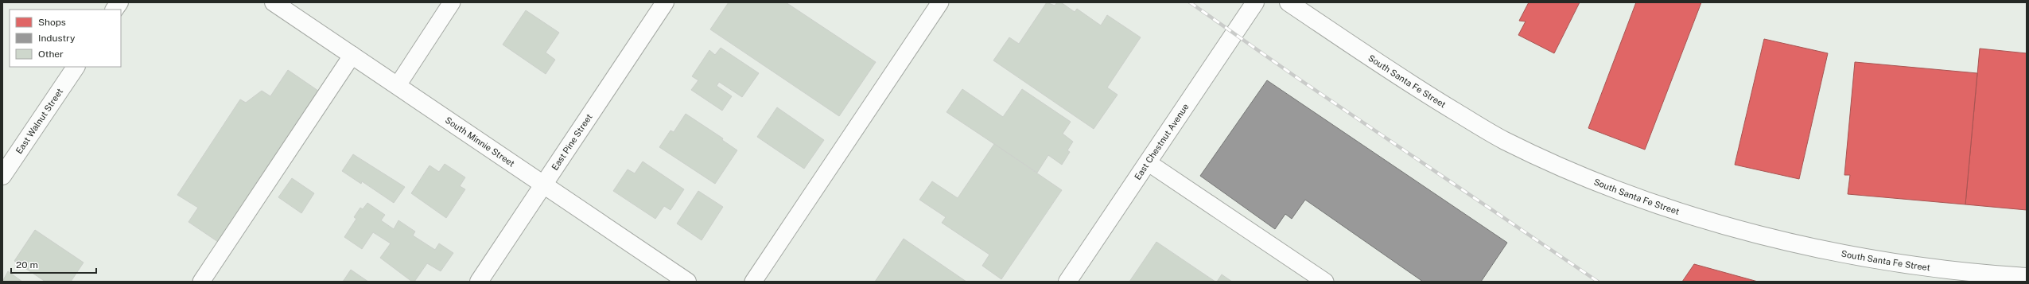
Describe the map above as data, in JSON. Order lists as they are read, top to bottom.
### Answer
{
  "streets": {
    "street": [
      "South Santa Fe Street",
      "East Walnut Street",
      "South Minnie Street",
      "East Pine Street",
      "East Chestnut Avenue"
    ]
  },
  "crossings": [
    ["South Minnie Street", "East Pine Street"]
  ],
  "legend": ["Shops", "Industry", "Other"],
  "scale_bar": "20 m"
}
